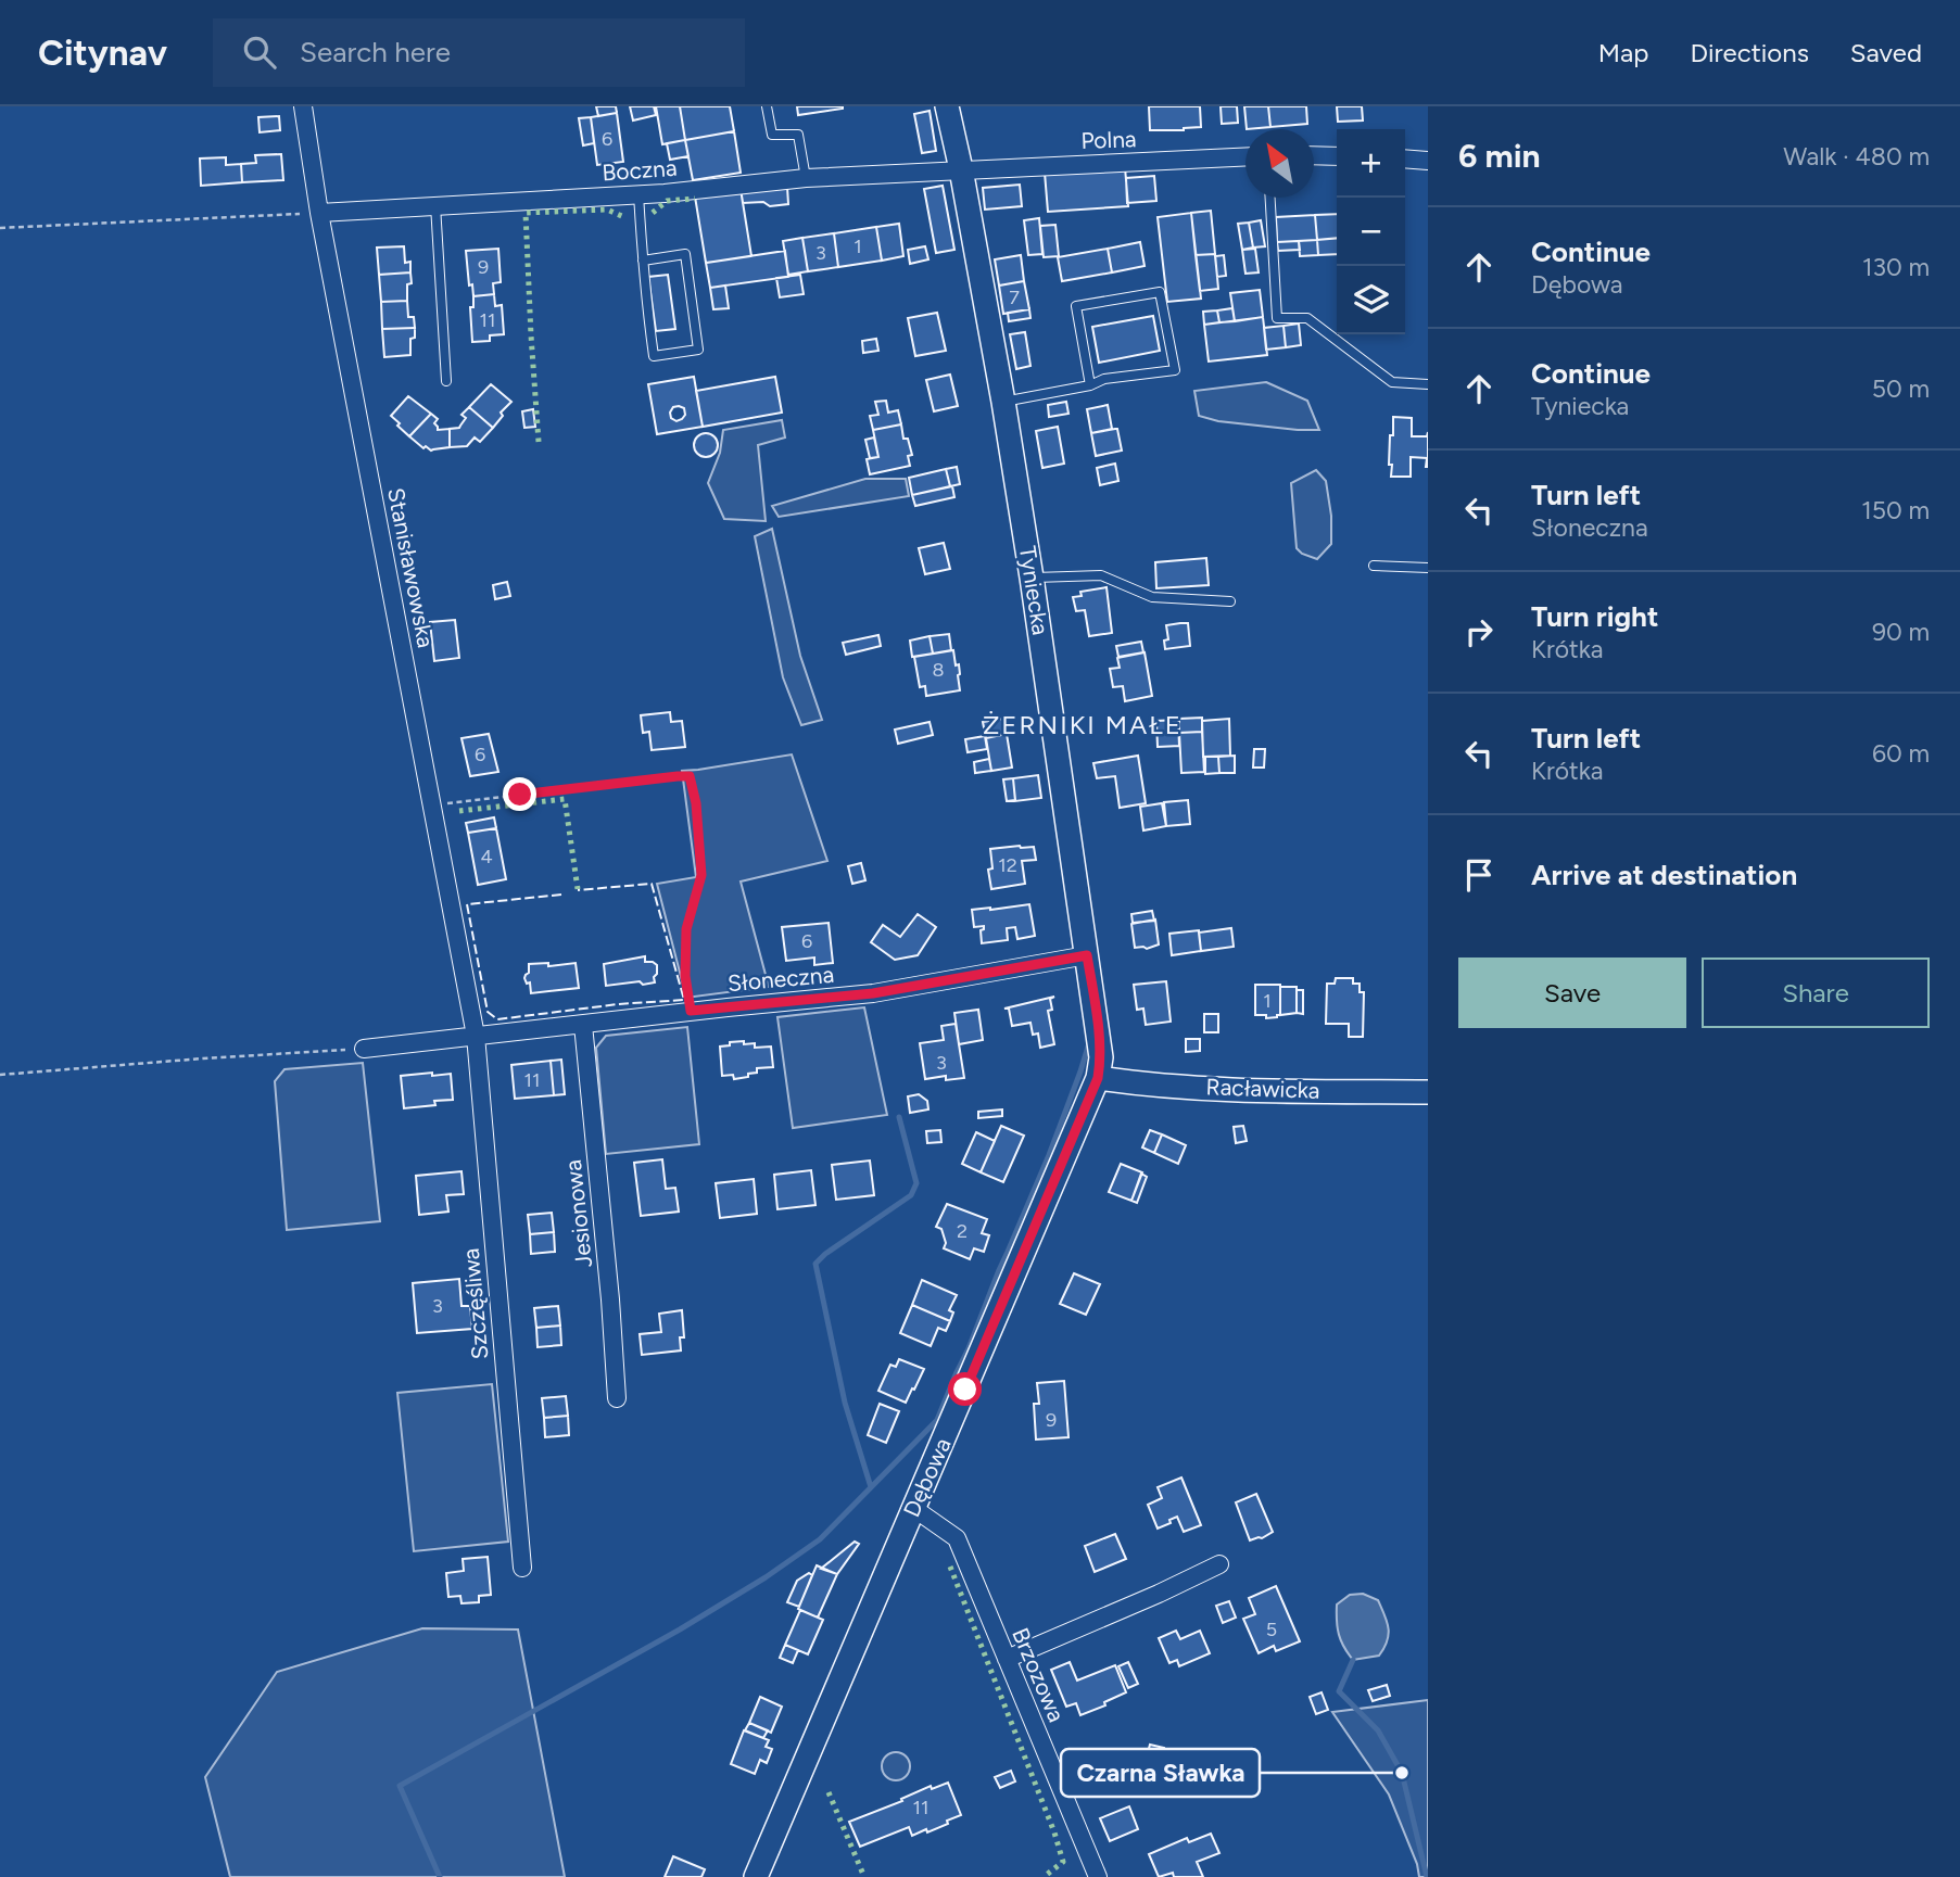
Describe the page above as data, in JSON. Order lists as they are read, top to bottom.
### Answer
{
  "streets": {
    "street": [
      "Polna",
      "Boczna",
      "Stanisławowska",
      "Tyniecka",
      "Słoneczna",
      "Racławicka",
      "Jesionowa",
      "Szczęśliwa",
      "Dębowa",
      "Brzozowa"
    ]
  },
  "crossings": [
    ["Polna", "Boczna"],
    ["Polna", "Tyniecka"],
    ["Boczna", "Stanisławowska"],
    ["Boczna", "Tyniecka"],
    ["Stanisławowska", "Słoneczna"],
    ["Stanisławowska", "Szczęśliwa"],
    ["Tyniecka", "Słoneczna"],
    ["Tyniecka", "Racławicka"],
    ["Tyniecka", "Dębowa"],
    ["Słoneczna", "Jesionowa"],
    ["Słoneczna", "Szczęśliwa"],
    ["Racławicka", "Dębowa"],
    ["Dębowa", "Brzozowa"]
  ],
  "districts": ["ŻERNIKI MAŁE"],
  "places": ["Czarna Sławka"],
  "house_numbers": [
    "6",
    "1",
    "3",
    "9",
    "7",
    "11",
    "8",
    "6",
    "4",
    "12",
    "6",
    "1",
    "3",
    "11",
    "2",
    "3",
    "9",
    "5",
    "11"
  ],
  "north": "top left",
  "page": {
    "header": "Citynav",
    "search": "Search here",
    "nav": ["Map", "Directions", "Saved"],
    "heading": ["6 min", "Walk · 480 m"],
    "map_buttons": ["+", "−"],
    "list": [
      ["Continue", "Dębowa", "130 m"],
      ["Continue", "Tyniecka", "50 m"],
      ["Turn left", "Słoneczna", "150 m"],
      ["Turn right", "Krótka", "90 m"],
      ["Turn left", "Krótka", "60 m"],
      "Arrive at destination"
    ],
    "buttons": ["Save", "Share"]
  }
}
